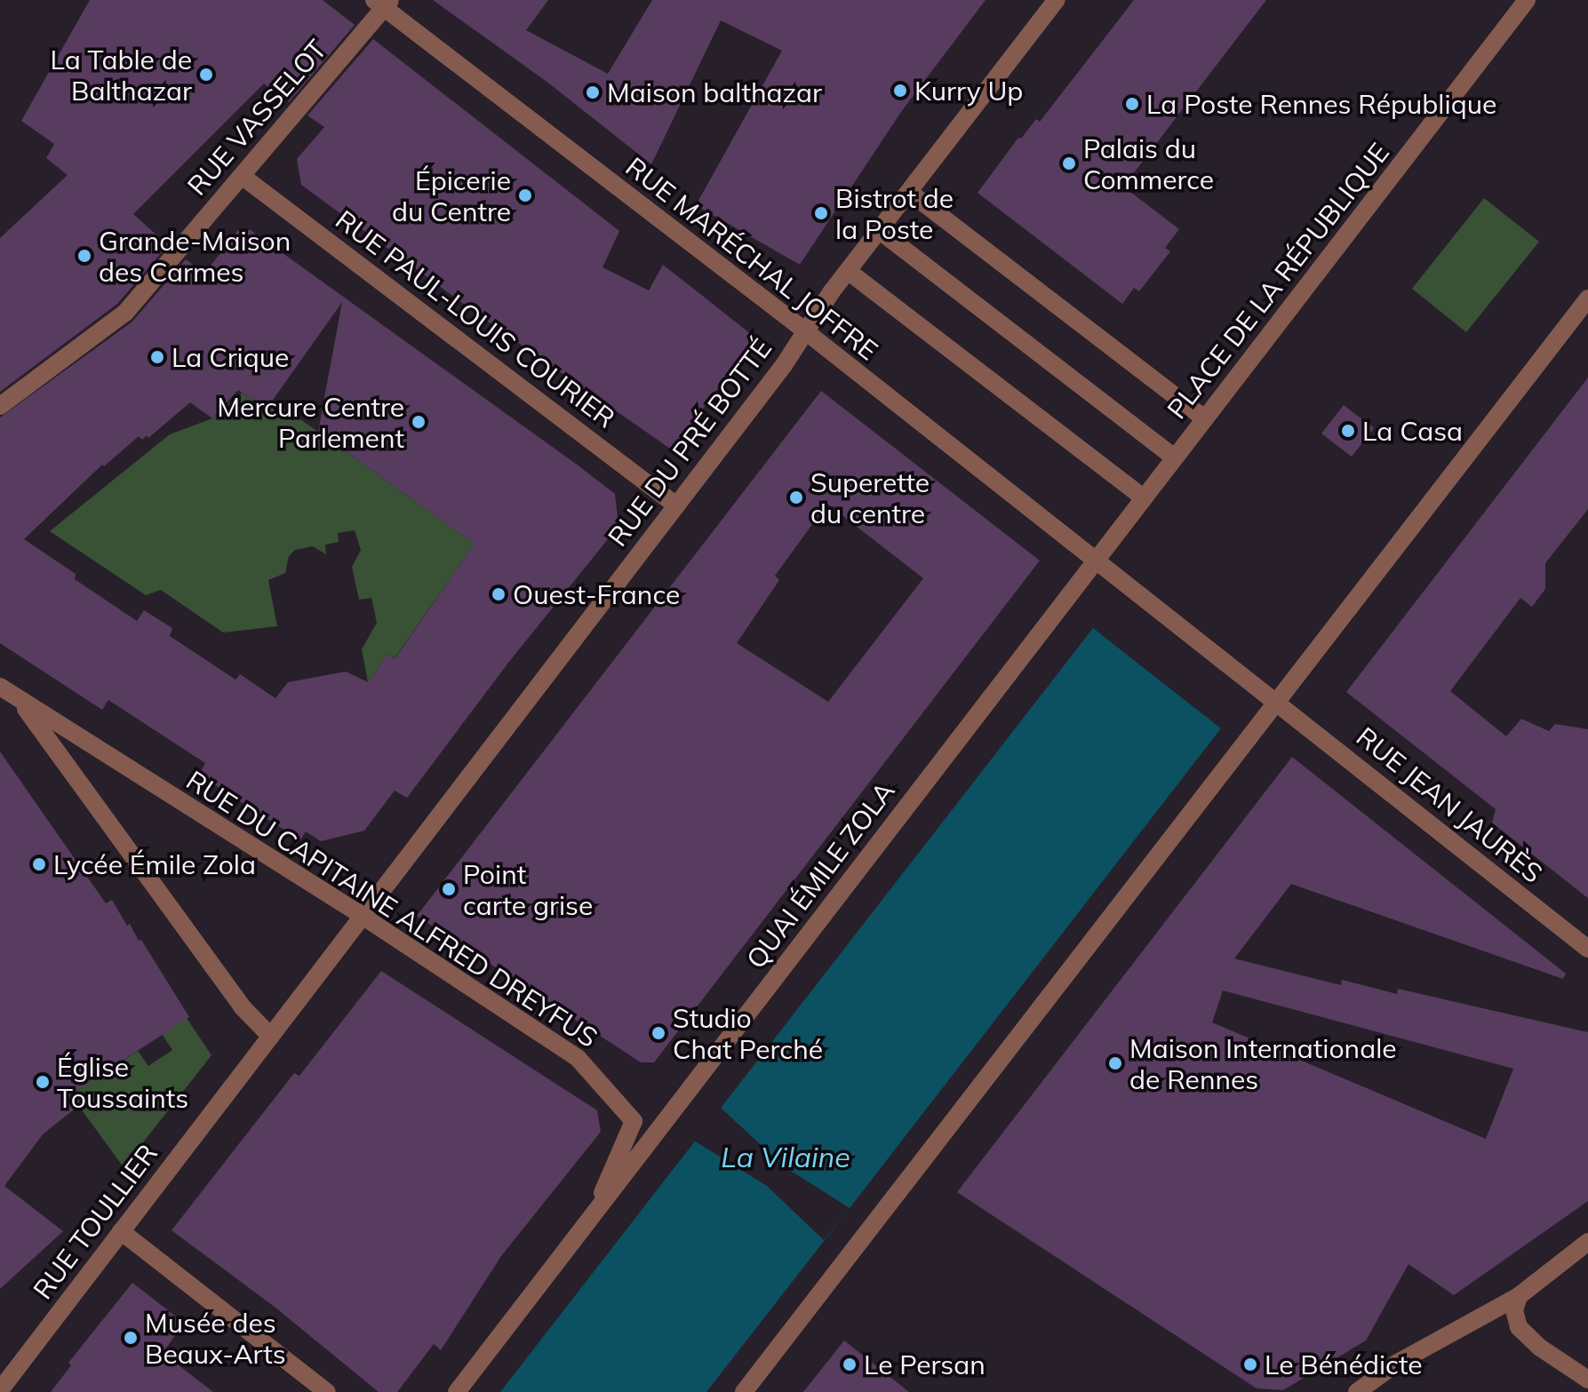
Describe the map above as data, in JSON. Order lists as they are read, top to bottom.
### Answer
{
  "streets": {
    "street": [
      "RUE VASSELOT",
      "RUE MARÉCHAL JOFFRE",
      "PLACE DE LA RÉPUBLIQUE",
      "RUE PAUL-LOUIS COURIER",
      "RUE DU PRÉ BOTTÉ",
      "RUE JEAN JAURÈS",
      "QUAI ÉMILE ZOLA",
      "RUE DU CAPITAINE ALFRED DREYFUS",
      "RUE TOULLIER"
    ]
  },
  "crossings": [
    ["RUE VASSELOT", "RUE MARÉCHAL JOFFRE"],
    ["RUE VASSELOT", "RUE PAUL-LOUIS COURIER"],
    ["RUE MARÉCHAL JOFFRE", "PLACE DE LA RÉPUBLIQUE"],
    ["RUE MARÉCHAL JOFFRE", "RUE DU PRÉ BOTTÉ"],
    ["RUE MARÉCHAL JOFFRE", "RUE JEAN JAURÈS"],
    ["RUE MARÉCHAL JOFFRE", "QUAI ÉMILE ZOLA"],
    ["PLACE DE LA RÉPUBLIQUE", "QUAI ÉMILE ZOLA"],
    ["RUE PAUL-LOUIS COURIER", "RUE DU PRÉ BOTTÉ"],
    ["RUE DU PRÉ BOTTÉ", "RUE DU CAPITAINE ALFRED DREYFUS"],
    ["RUE DU PRÉ BOTTÉ", "RUE TOULLIER"],
    ["QUAI ÉMILE ZOLA", "RUE DU CAPITAINE ALFRED DREYFUS"],
    ["RUE DU CAPITAINE ALFRED DREYFUS", "RUE TOULLIER"]
  ],
  "water": ["La Vilaine"],
  "places": [
    "La Table de Balthazar",
    "Kurry Up",
    "Maison balthazar",
    "La Poste Rennes République",
    "Palais du Commerce",
    "Épicerie du Centre",
    "Bistrot de la Poste",
    "Grande-Maison des Carmes",
    "La Crique",
    "Mercure Centre Parlement",
    "La Casa",
    "Superette du centre",
    "Ouest-France",
    "Lycée Émile Zola",
    "Point carte grise",
    "Studio Chat Perché",
    "Maison Internationale de Rennes",
    "Église Toussaints",
    "Musée des Beaux-Arts",
    "Le Persan",
    "Le Bénédicte"
  ]
}
